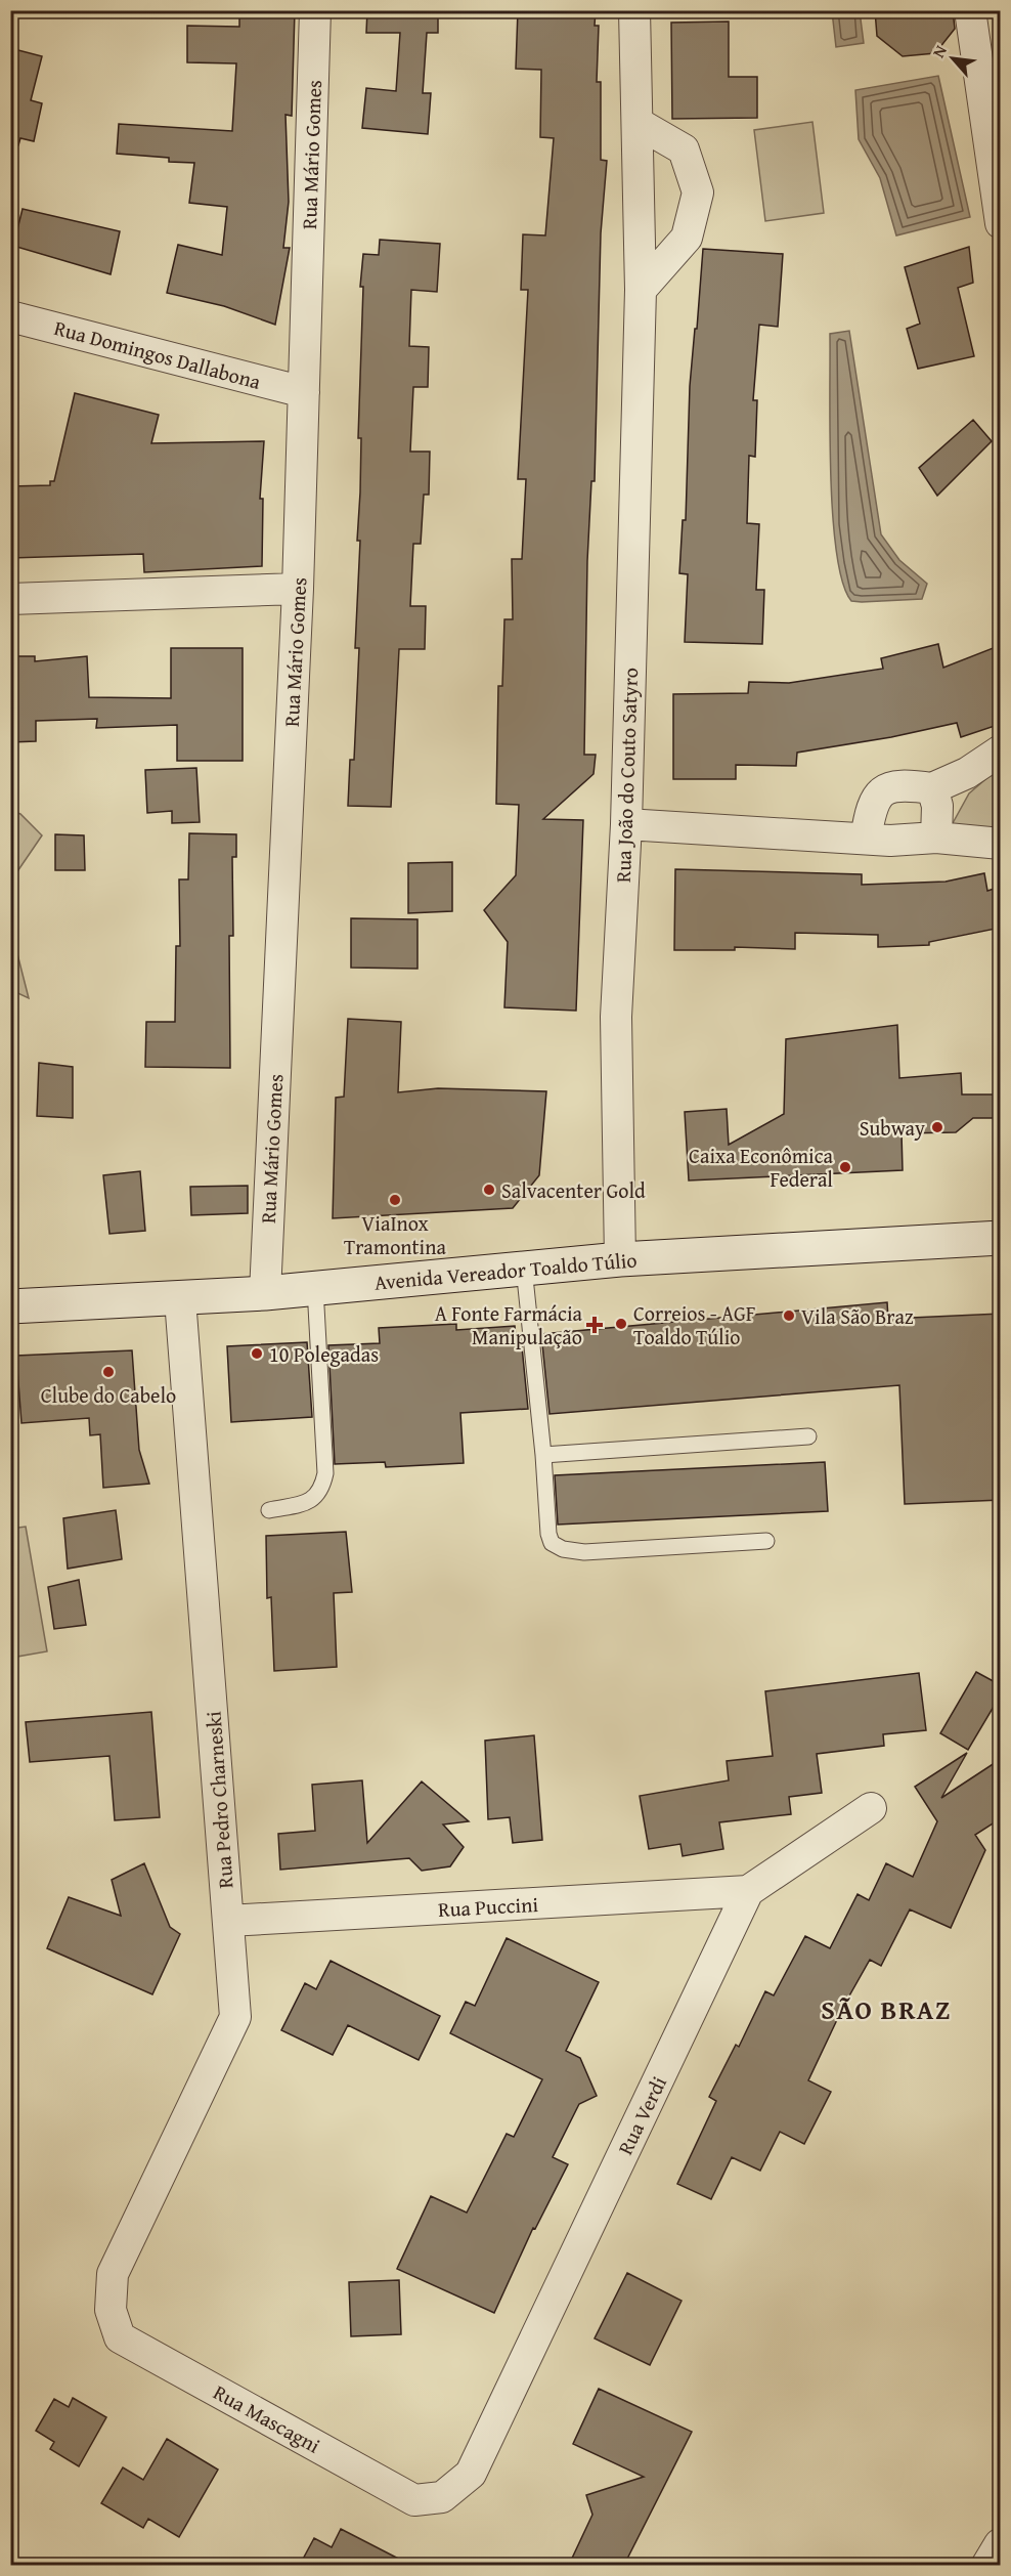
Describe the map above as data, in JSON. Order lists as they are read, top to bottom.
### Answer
{
  "streets": {
    "main road": ["Avenida Vereador Toaldo Túlio"],
    "street": [
      "Rua Mário Gomes",
      "Rua Domingos Dallabona",
      "Rua João do Couto Satyro",
      "Rua Pedro Charneski",
      "Rua Puccini",
      "Rua Verdi",
      "Rua Mascagni"
    ]
  },
  "crossings": [
    ["Rua Mário Gomes", "Rua Domingos Dallabona"],
    ["Rua Mário Gomes", "Avenida Vereador Toaldo Túlio"],
    ["Rua João do Couto Satyro", "Avenida Vereador Toaldo Túlio"],
    ["Avenida Vereador Toaldo Túlio", "Rua Pedro Charneski"],
    ["Rua Pedro Charneski", "Rua Puccini"],
    ["Rua Pedro Charneski", "Rua Mascagni"],
    ["Rua Puccini", "Rua Verdi"],
    ["Rua Verdi", "Rua Mascagni"]
  ],
  "districts": ["SÃO BRAZ"],
  "places": {
    "other": [
      "Subway",
      "Caixa Econômica Federal",
      "Salvacenter Gold",
      "ViaInox Tramontina",
      "Vila São Braz",
      "Correios - AGF Toaldo Túlio",
      "10 Polegadas",
      "Clube do Cabelo"
    ],
    "health": ["A Fonte Farmácia Manipulação"]
  },
  "north": "top left"
}
